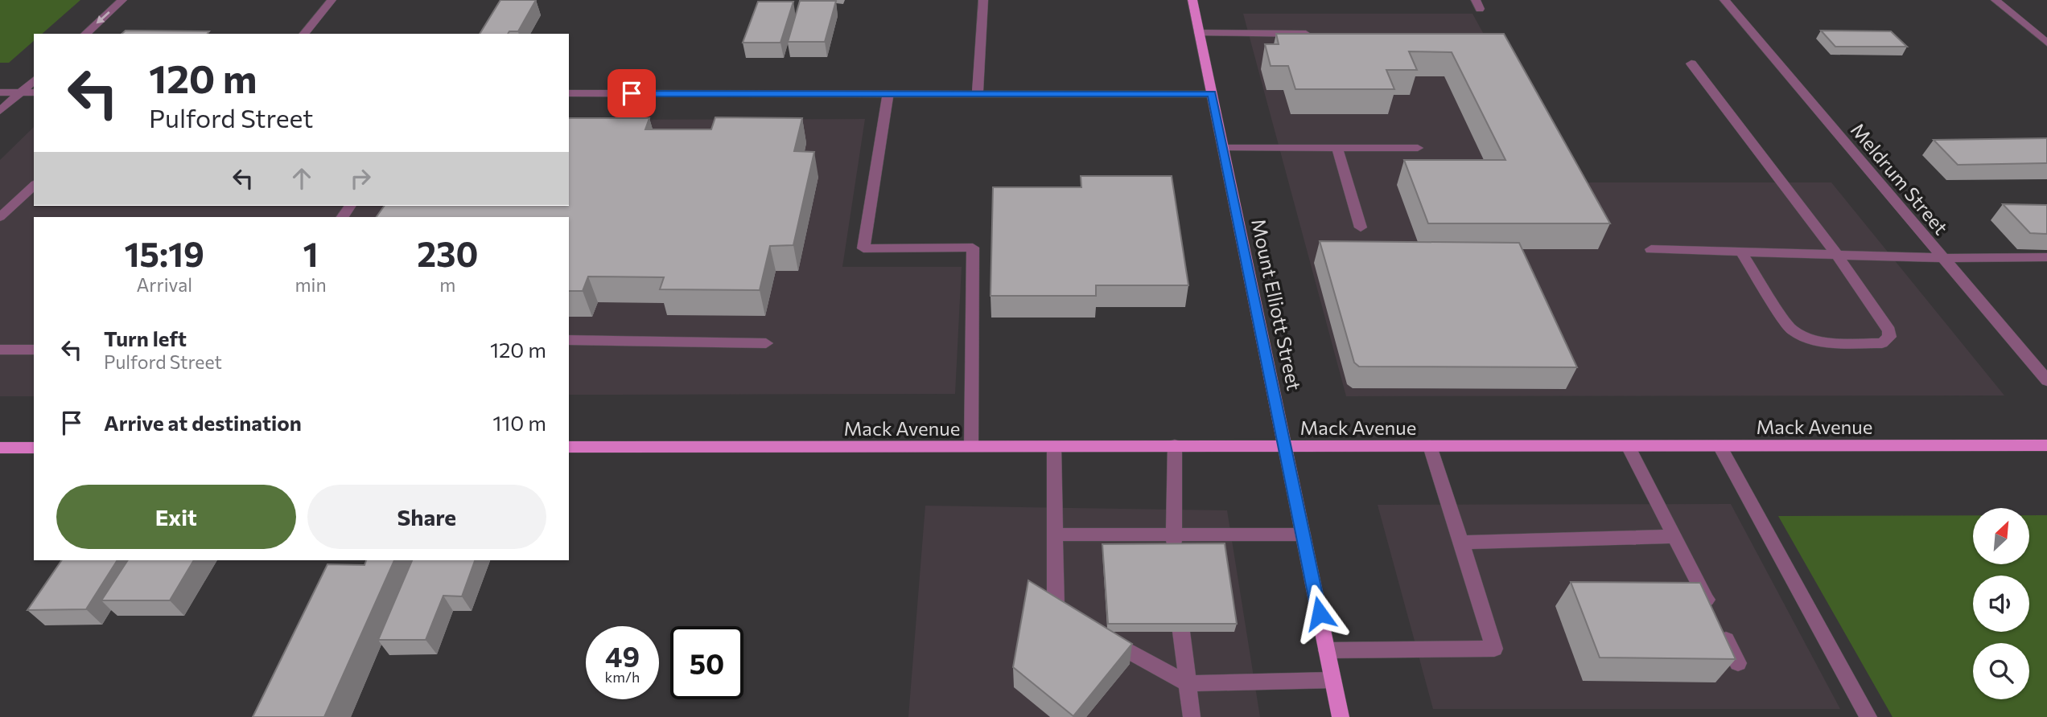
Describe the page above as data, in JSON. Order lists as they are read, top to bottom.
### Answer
{
  "streets": {
    "main road": ["Mount Elliott Street", "Mack Avenue"],
    "street": ["Meldrum Street"]
  },
  "crossings": [
    ["Mount Elliott Street", "Mack Avenue"]
  ],
  "north": "top right",
  "page": {
    "turn": ["120 m", "Pulford Street"],
    "eta": [
      "15:19",
      "Arrival",
      "1",
      "min",
      "230",
      "m"
    ],
    "list": [
      {
        "name": "Turn left",
        "note": "Pulford Street",
        "value": "120 m"
      },
      {
        "name": "Arrive at destination",
        "value": "110 m"
      }
    ],
    "buttons": ["Exit", "Share"],
    "speed": "49 km/h",
    "limit": "50"
  }
}
